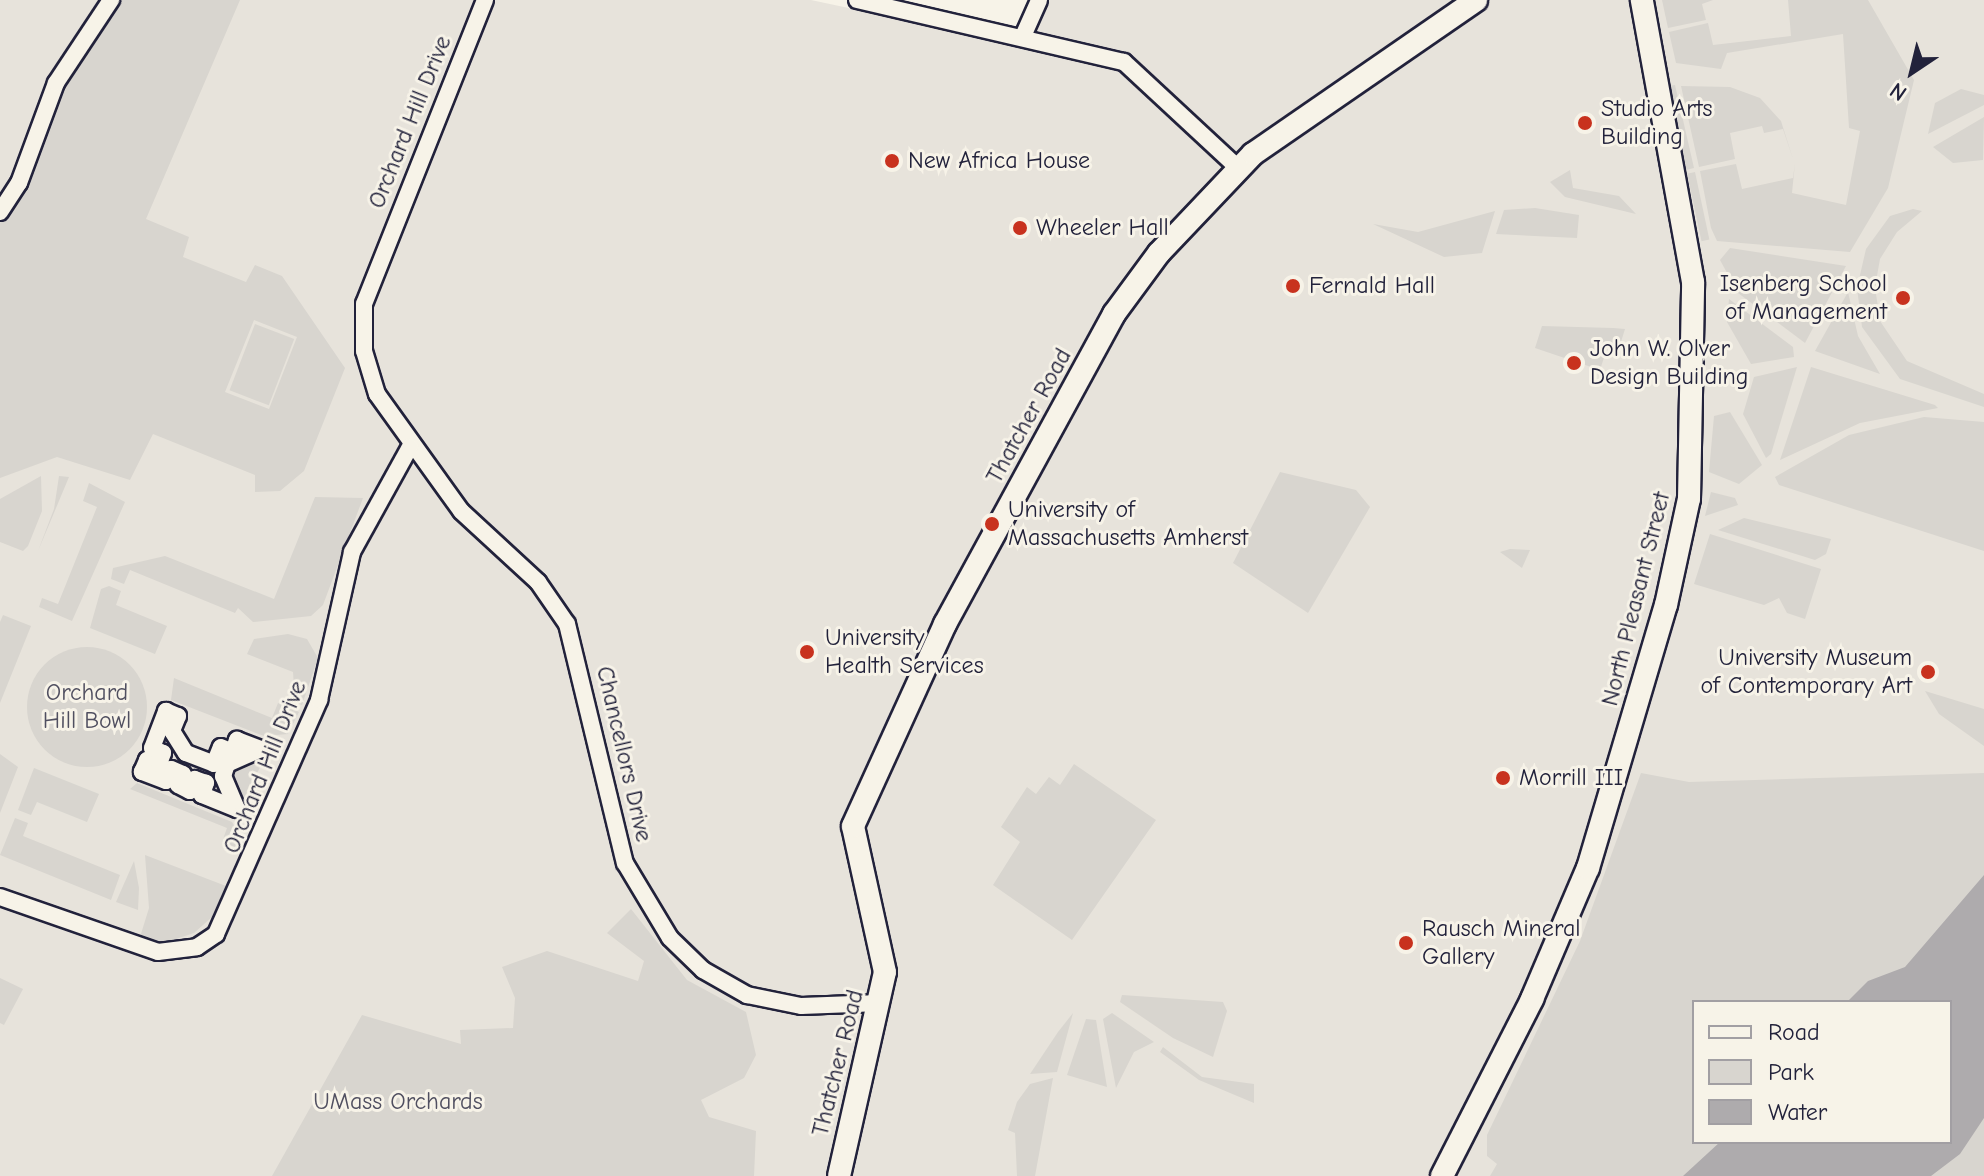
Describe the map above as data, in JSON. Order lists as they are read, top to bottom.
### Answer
{
  "streets": {
    "street": [
      "Orchard Hill Drive",
      "Thatcher Road",
      "North Pleasant Street",
      "Chancellors Drive"
    ]
  },
  "crossings": [
    ["Orchard Hill Drive", "Chancellors Drive"],
    ["Thatcher Road", "Chancellors Drive"]
  ],
  "parks": ["Orchard Hill Bowl", "UMass Orchards"],
  "places": [
    "Studio Arts Building",
    "New Africa House",
    "Wheeler Hall",
    "Fernald Hall",
    "Isenberg School of Management",
    "John W. Olver Design Building",
    "University of Massachusetts Amherst",
    "University Health Services",
    "University Museum of Contemporary Art",
    "Morrill III",
    "Rausch Mineral Gallery"
  ],
  "legend": ["Road", "Park", "Water"],
  "north": "bottom left"
}
